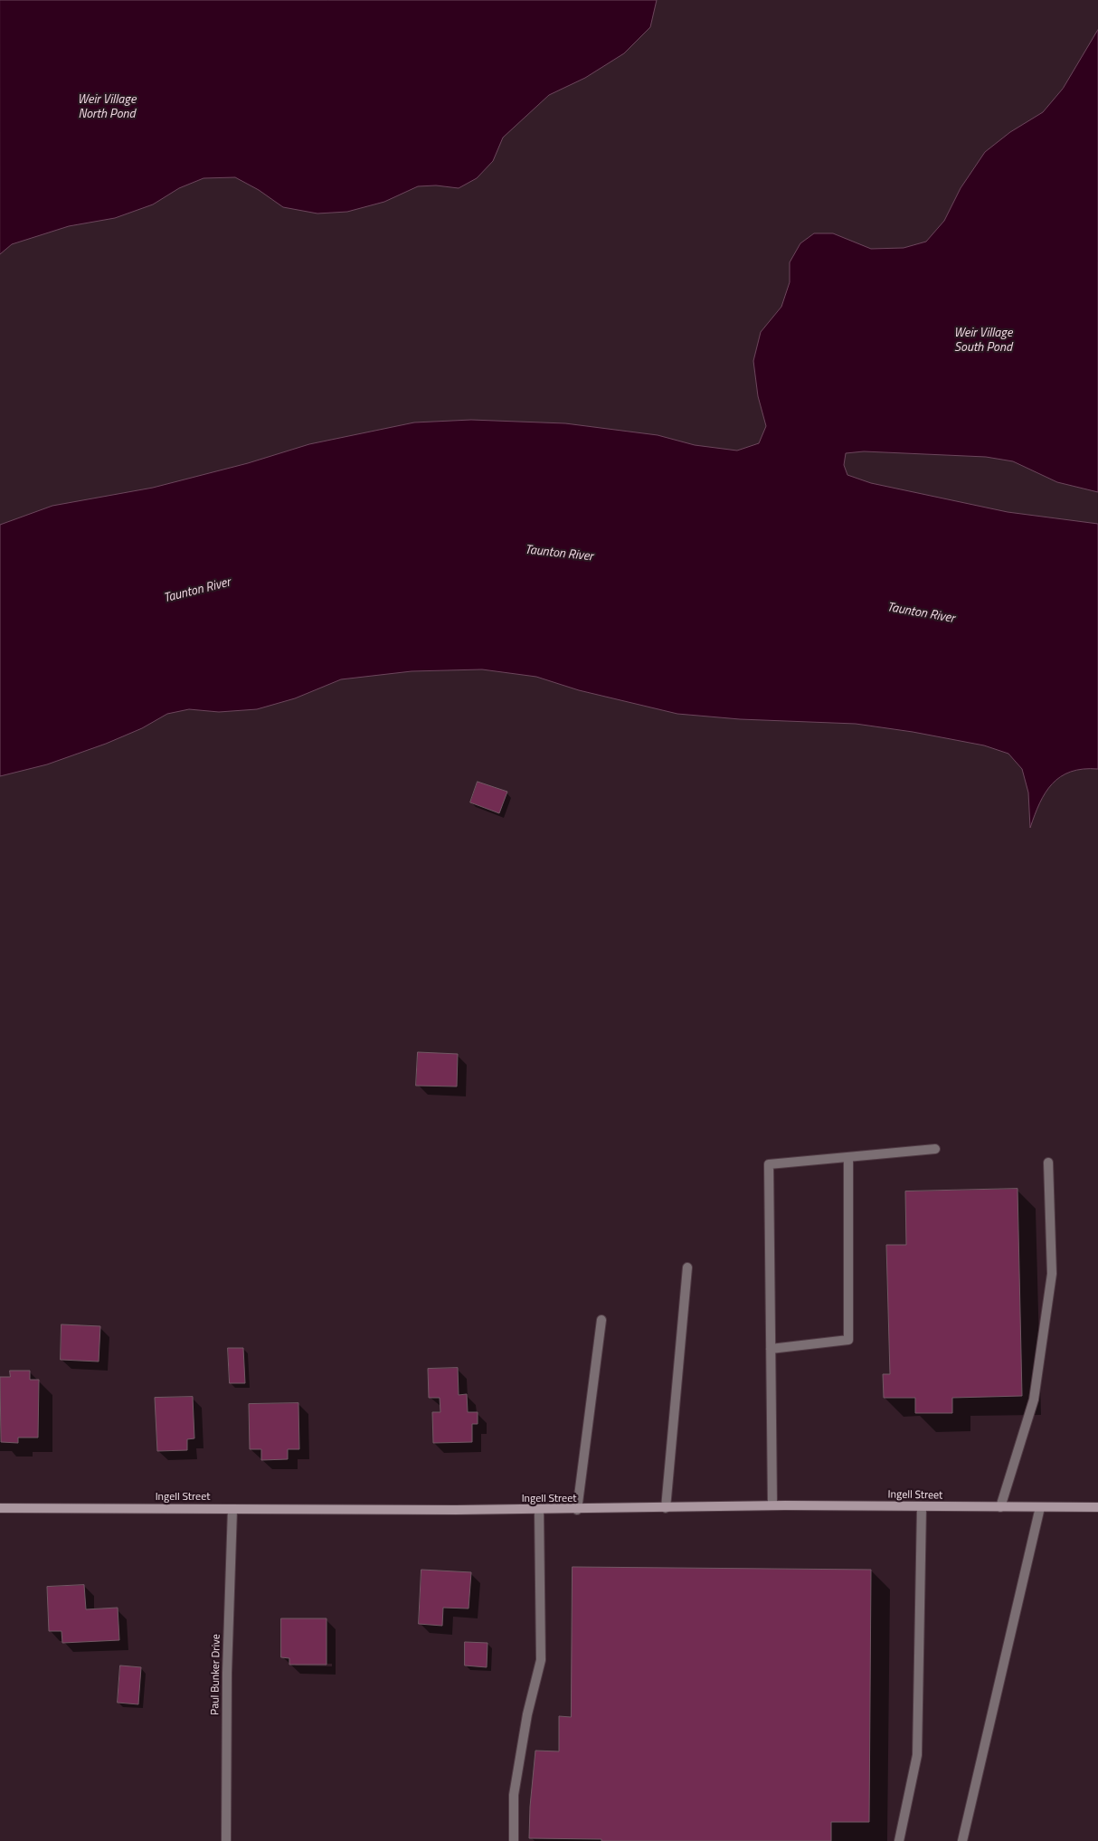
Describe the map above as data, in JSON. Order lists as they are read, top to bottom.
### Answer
{
  "streets": {
    "street": ["Ingell Street", "Paul Bunker Drive"]
  },
  "crossings": [
    ["Ingell Street", "Paul Bunker Drive"]
  ],
  "water": ["Weir Village North Pond", "Weir Village South Pond", "Taunton River"]
}
